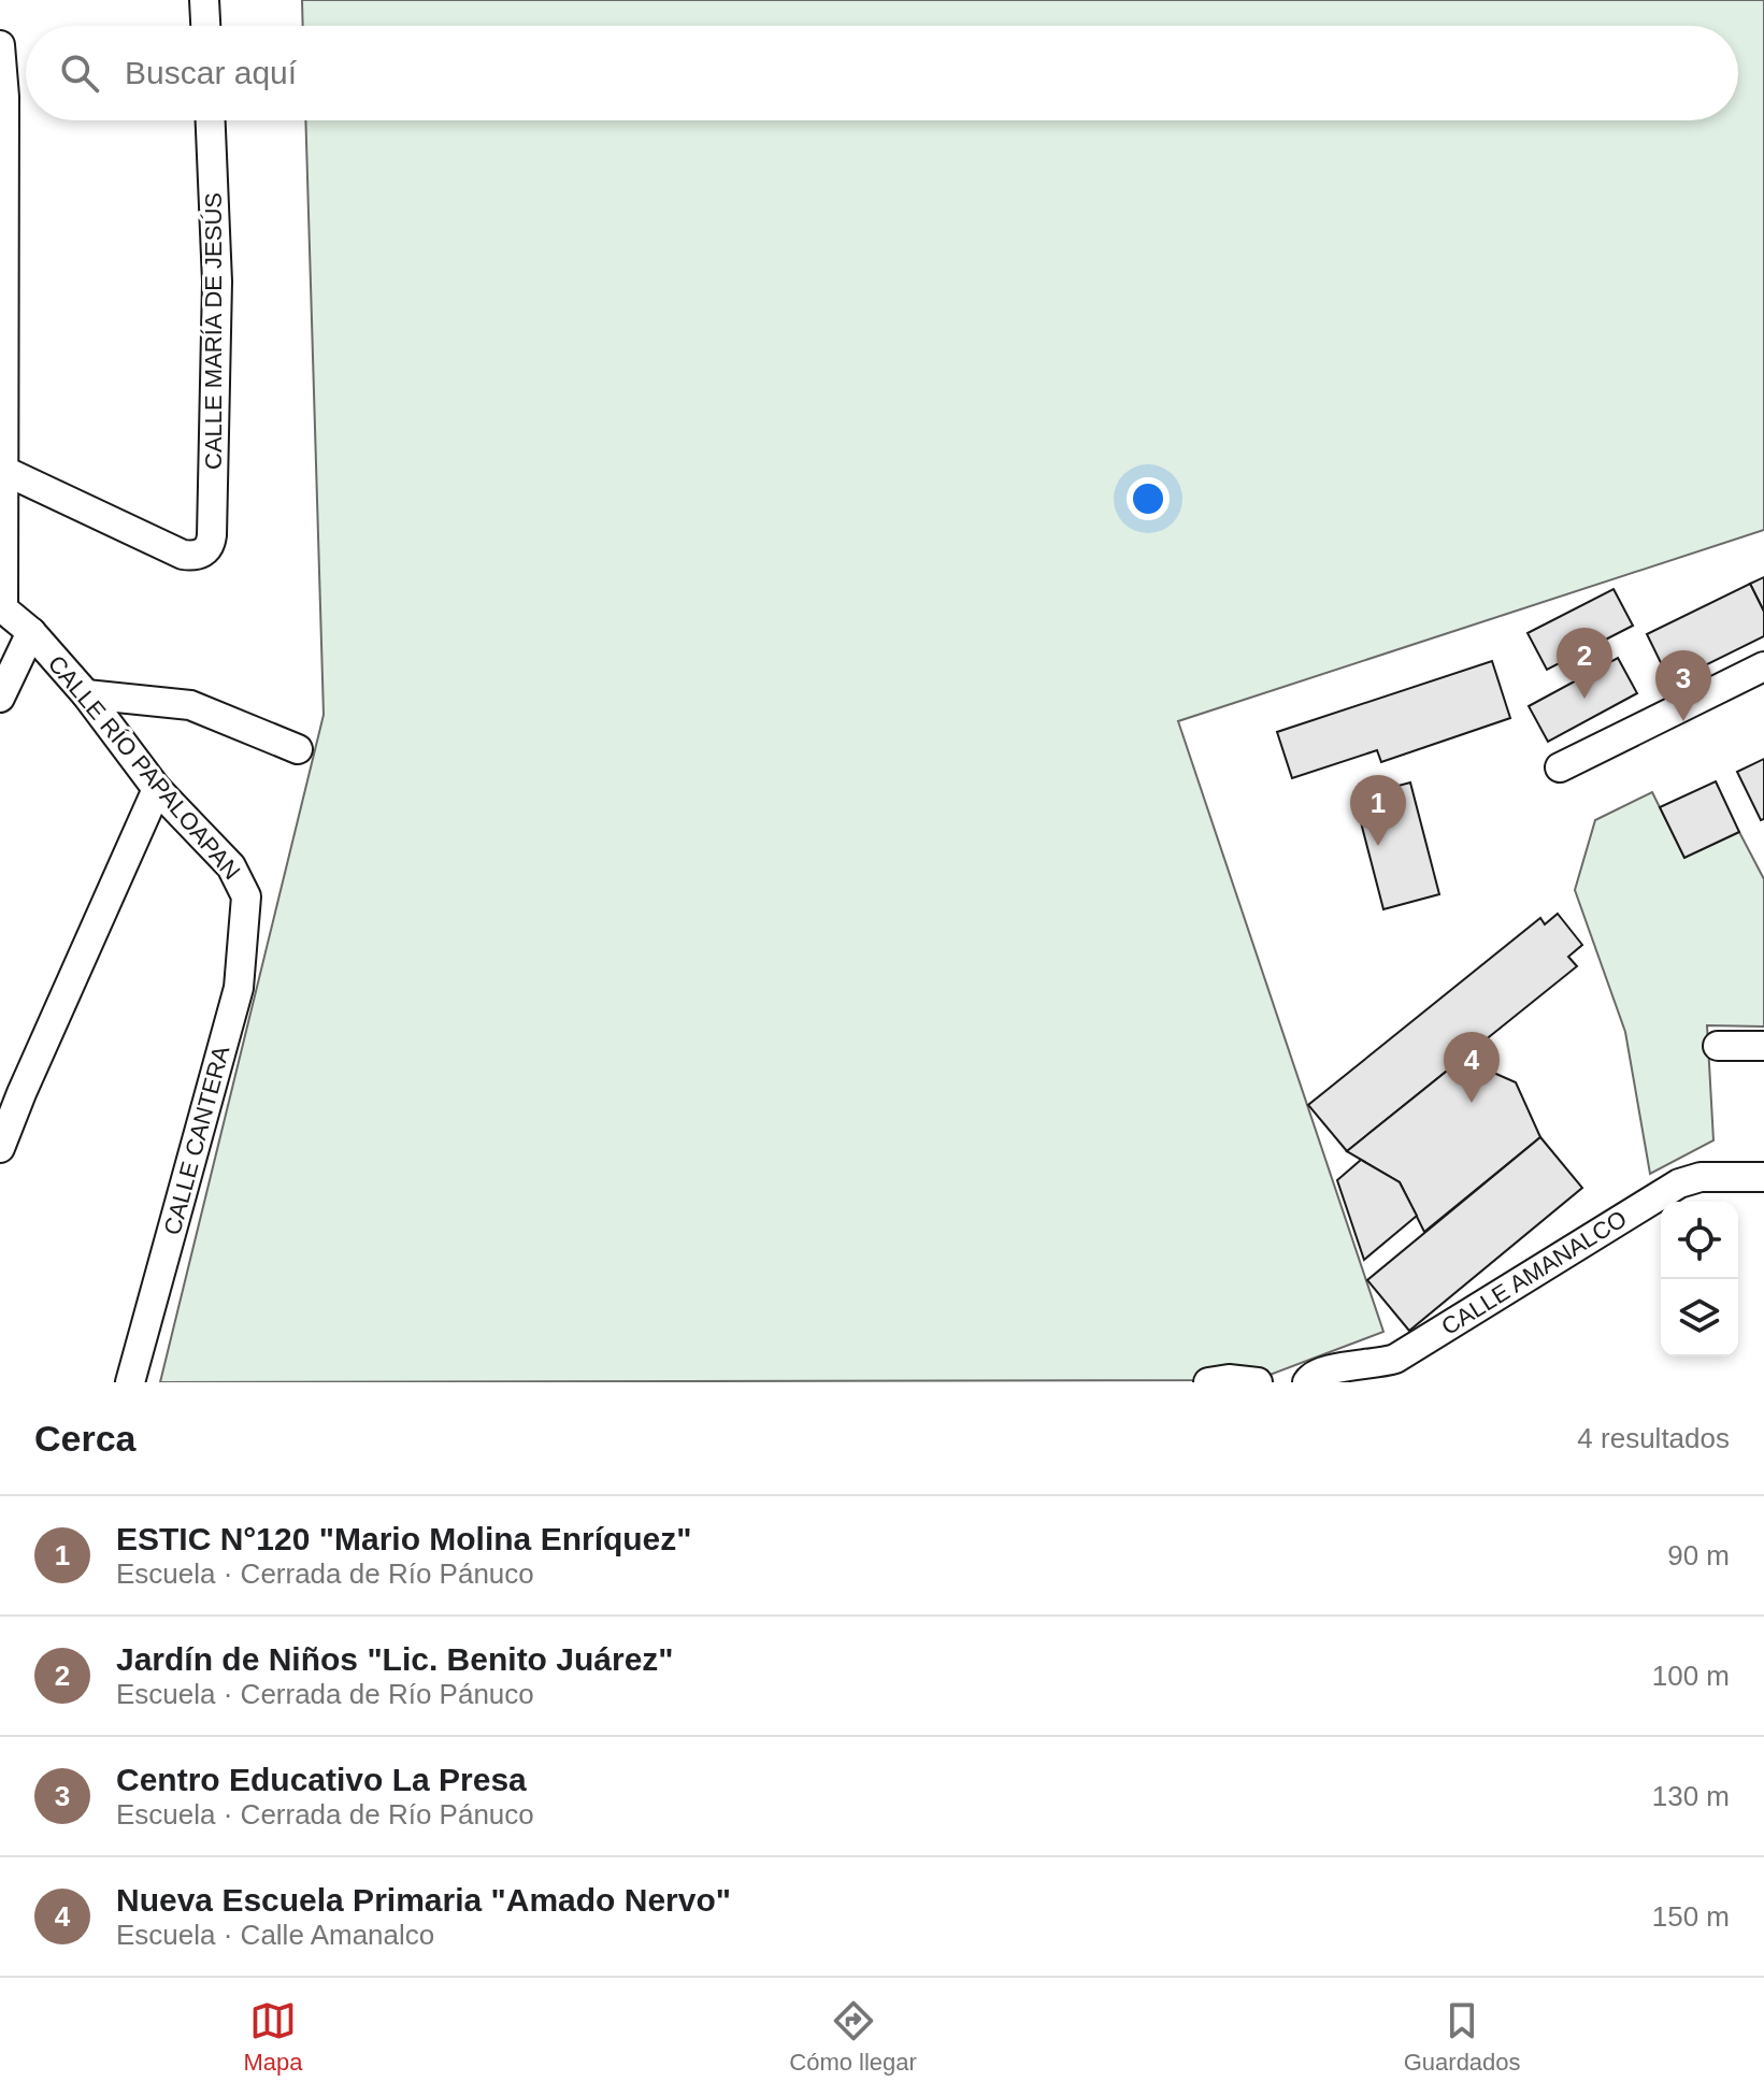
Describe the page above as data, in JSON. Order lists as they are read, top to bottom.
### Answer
{
  "streets": {
    "street": [
      "CALLE MARÍA DE JESÚS",
      "CALLE RÍO PAPALOAPAN",
      "CALLE CANTERA",
      "CALLE AMANALCO"
    ]
  },
  "crossings": [
    ["CALLE RÍO PAPALOAPAN", "CALLE CANTERA"]
  ],
  "page": {
    "search": "Buscar aquí",
    "pins": [
      "2",
      "3",
      "1",
      "4"
    ],
    "heading": ["Cerca", "4 resultados"],
    "list": [
      {
        "mark": "1",
        "name": "ESTIC N°120 \"Mario Molina Enríquez\"",
        "note": "Escuela · Cerrada de Río Pánuco",
        "value": "90 m"
      },
      {
        "mark": "2",
        "name": "Jardín de Niños \"Lic. Benito Juárez\"",
        "note": "Escuela · Cerrada de Río Pánuco",
        "value": "100 m"
      },
      {
        "mark": "3",
        "name": "Centro Educativo La Presa",
        "note": "Escuela · Cerrada de Río Pánuco",
        "value": "130 m"
      },
      {
        "mark": "4",
        "name": "Nueva Escuela Primaria \"Amado Nervo\"",
        "note": "Escuela · Calle Amanalco",
        "value": "150 m"
      }
    ],
    "nav": ["Mapa", "Cómo llegar", "Guardados"]
  }
}
